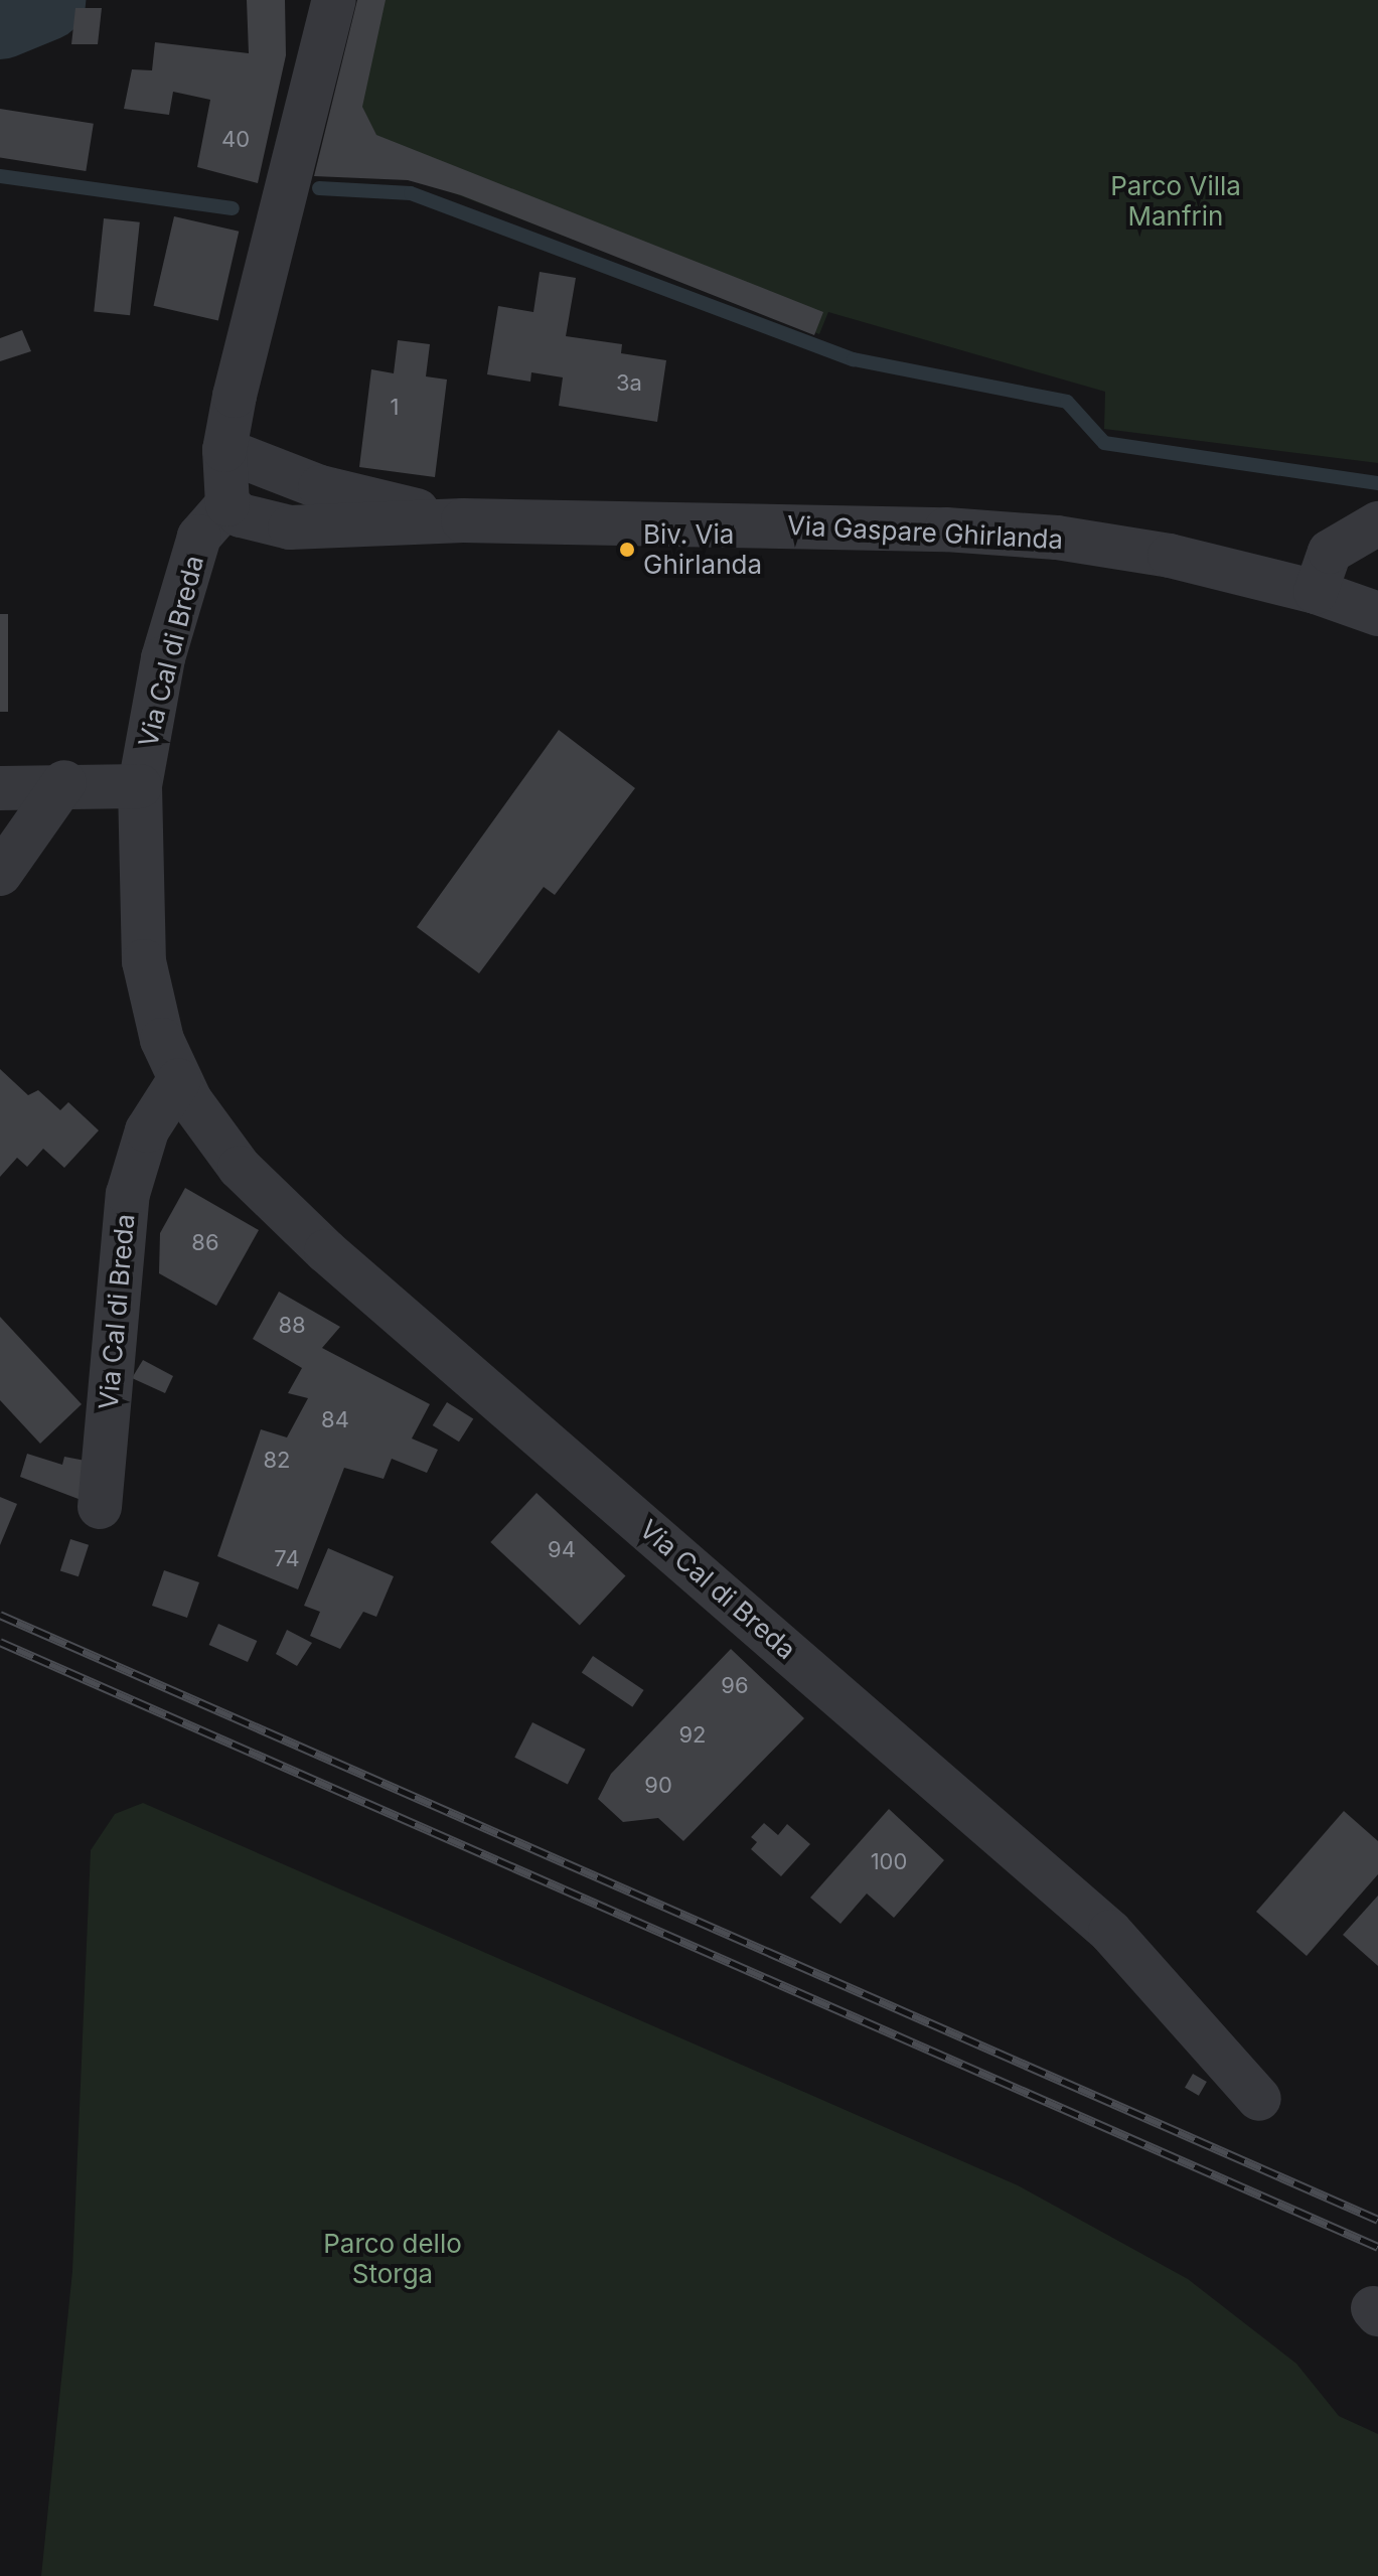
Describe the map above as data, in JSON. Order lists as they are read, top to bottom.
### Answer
{
  "streets": {
    "street": ["Via Gaspare Ghirlanda", "Via Cal di Breda"]
  },
  "parks": ["Parco Villa Manfrin", "Parco dello Storga"],
  "places": ["Biv. Via Ghirlanda"],
  "house_numbers": [
    "40",
    "3a",
    "1",
    "86",
    "88",
    "84",
    "82",
    "94",
    "74",
    "96",
    "92",
    "90",
    "100"
  ]
}
